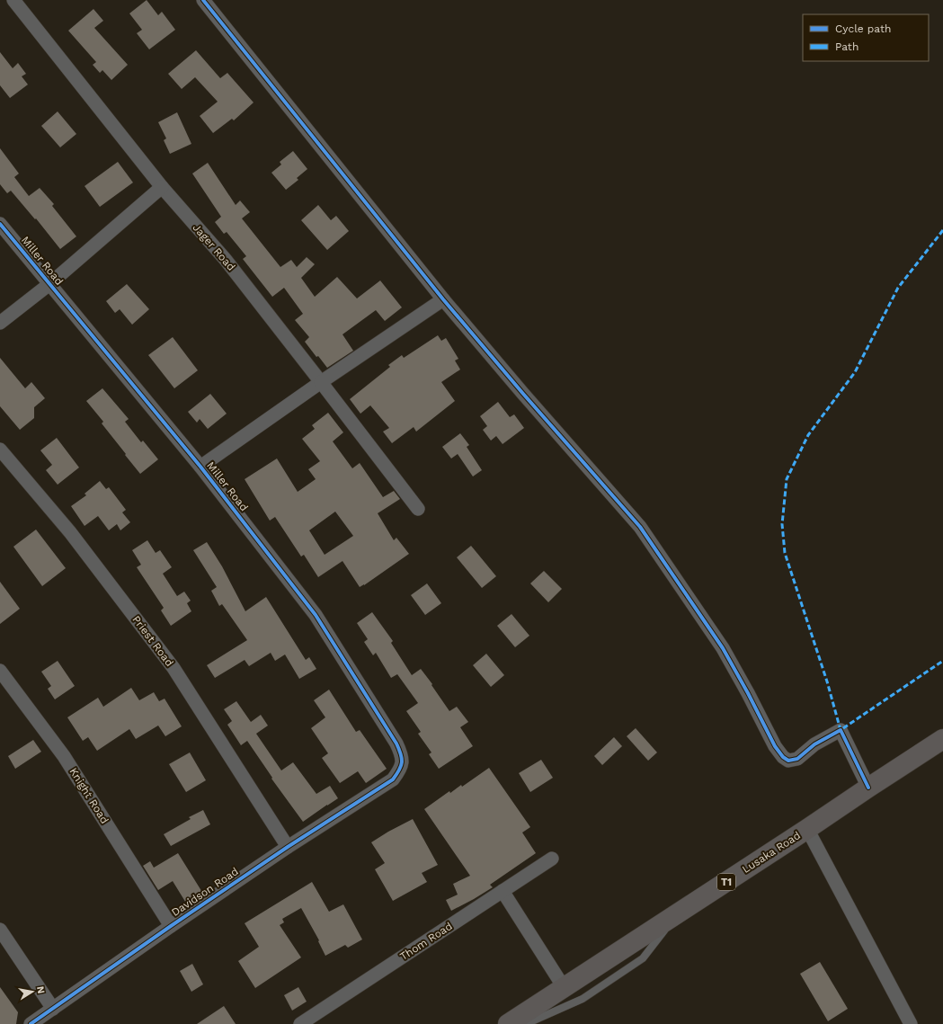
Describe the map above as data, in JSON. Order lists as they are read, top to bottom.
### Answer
{
  "streets": {
    "highway": ["Lusaka Road", "T1"],
    "street": [
      "Jager Road",
      "Miller Road",
      "Priest Road",
      "Knight Road",
      "Davidson Road",
      "Thom Road"
    ]
  },
  "crossings": [
    ["Miller Road", "Davidson Road"],
    ["Priest Road", "Davidson Road"],
    ["Knight Road", "Davidson Road"]
  ],
  "legend": ["Cycle path", "Path"],
  "north": "right"
}
